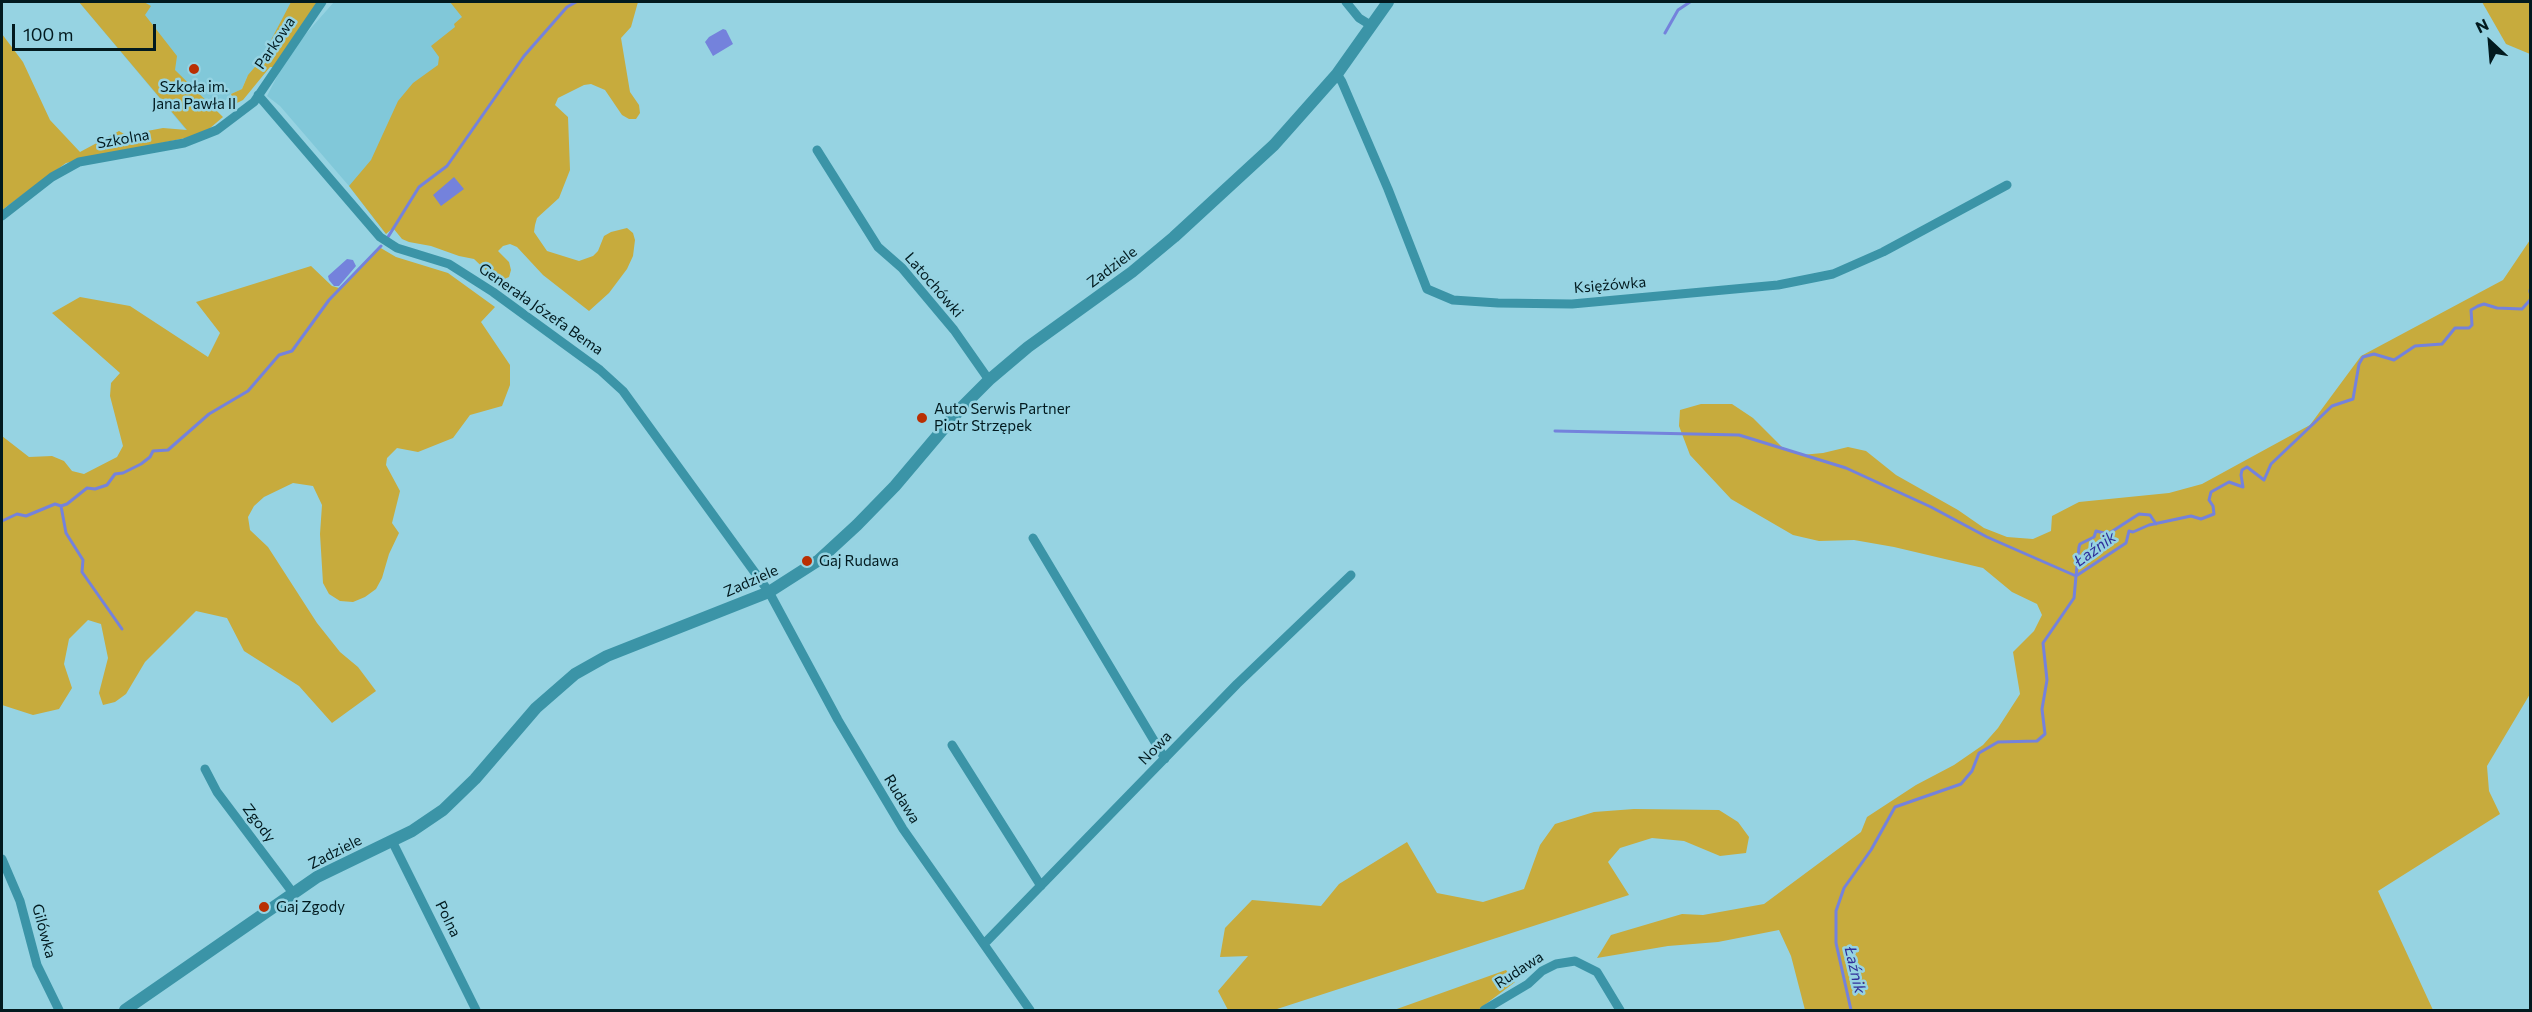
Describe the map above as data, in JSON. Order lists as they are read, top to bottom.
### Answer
{
  "streets": {
    "street": [
      "Parkowa",
      "Szkolna",
      "Zadziele",
      "Latochówki",
      "Księżówka",
      "Generała Józefa Bema",
      "Nowa",
      "Rudawa",
      "Zgody",
      "Polna",
      "Gilówka"
    ]
  },
  "crossings": [
    ["Parkowa", "Szkolna"],
    ["Parkowa", "Generała Józefa Bema"],
    ["Szkolna", "Generała Józefa Bema"],
    ["Zadziele", "Latochówki"],
    ["Zadziele", "Księżówka"],
    ["Zadziele", "Generała Józefa Bema"],
    ["Zadziele", "Rudawa"],
    ["Zadziele", "Zgody"],
    ["Zadziele", "Polna"],
    ["Generała Józefa Bema", "Rudawa"],
    ["Nowa", "Rudawa"]
  ],
  "water": ["Łaźnik"],
  "places": [
    "Szkoła im. Jana Pawła II",
    "Auto Serwis Partner Piotr Strzępek",
    "Gaj Rudawa",
    "Gaj Zgody"
  ],
  "scale_bar": "100 m",
  "north": "top left"
}
